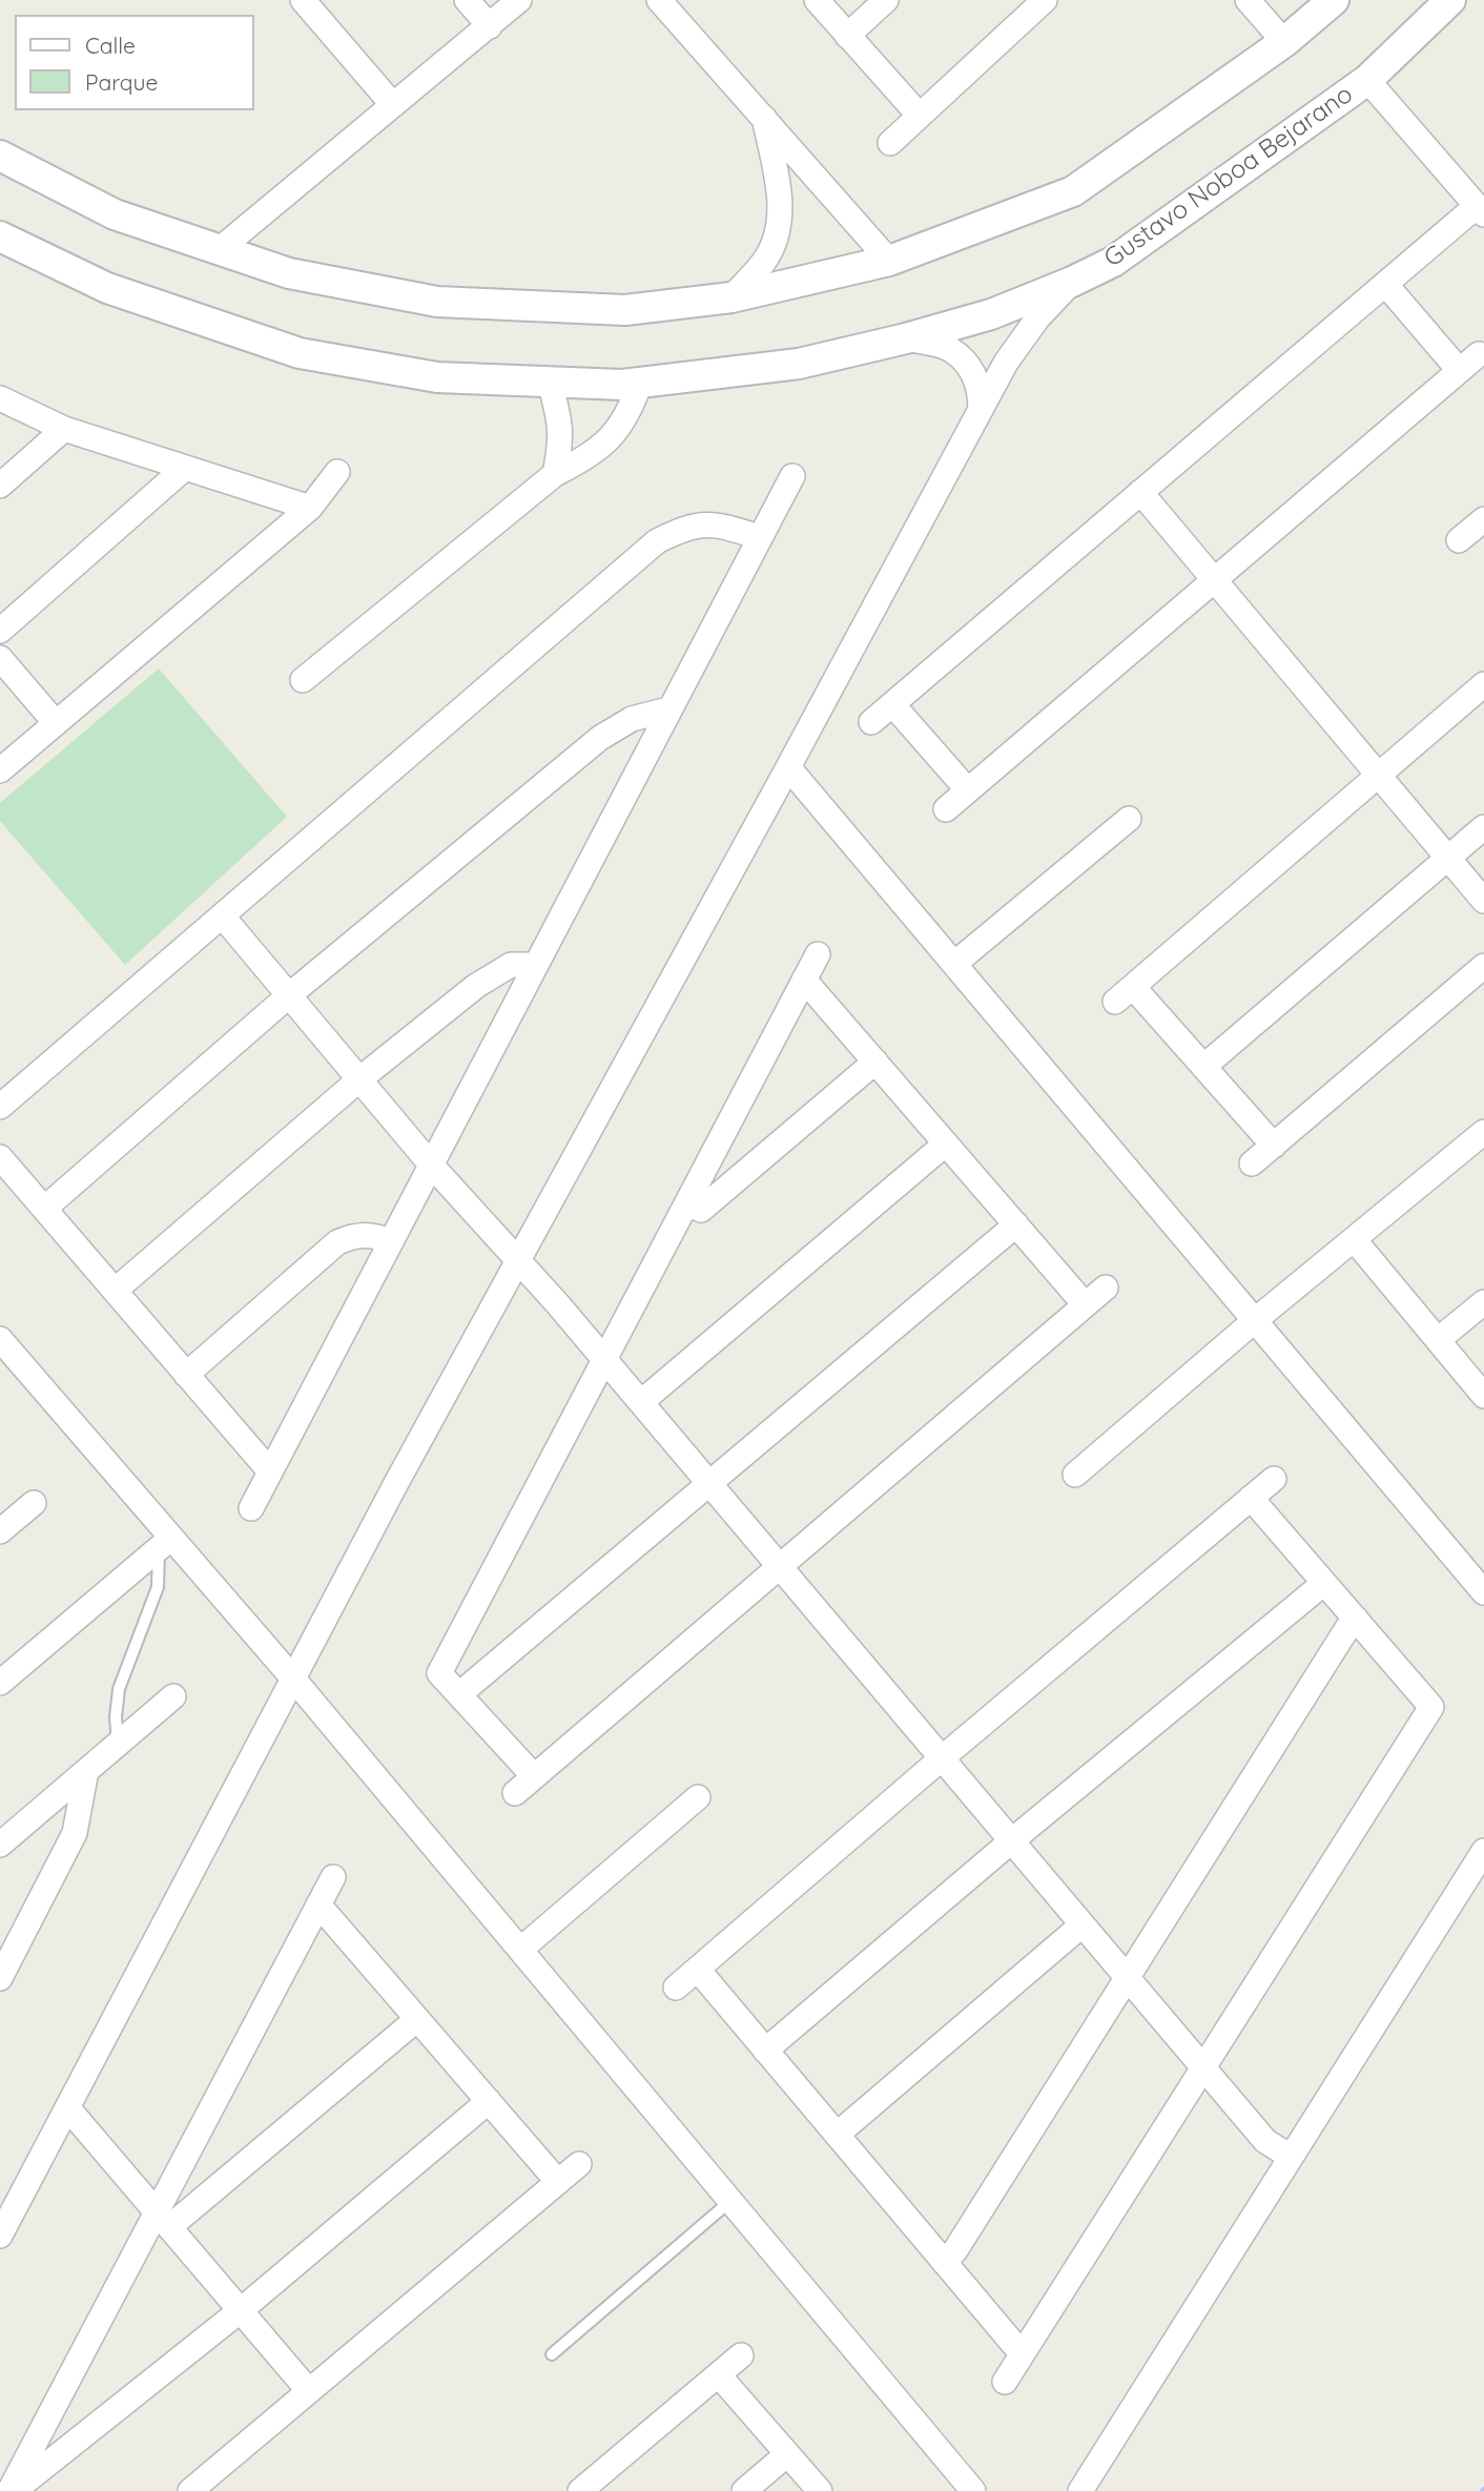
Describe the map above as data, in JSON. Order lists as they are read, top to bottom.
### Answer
{
  "streets": {
    "street": ["Gustavo Noboa Bejarano"]
  },
  "legend": ["Calle", "Parque"]
}
